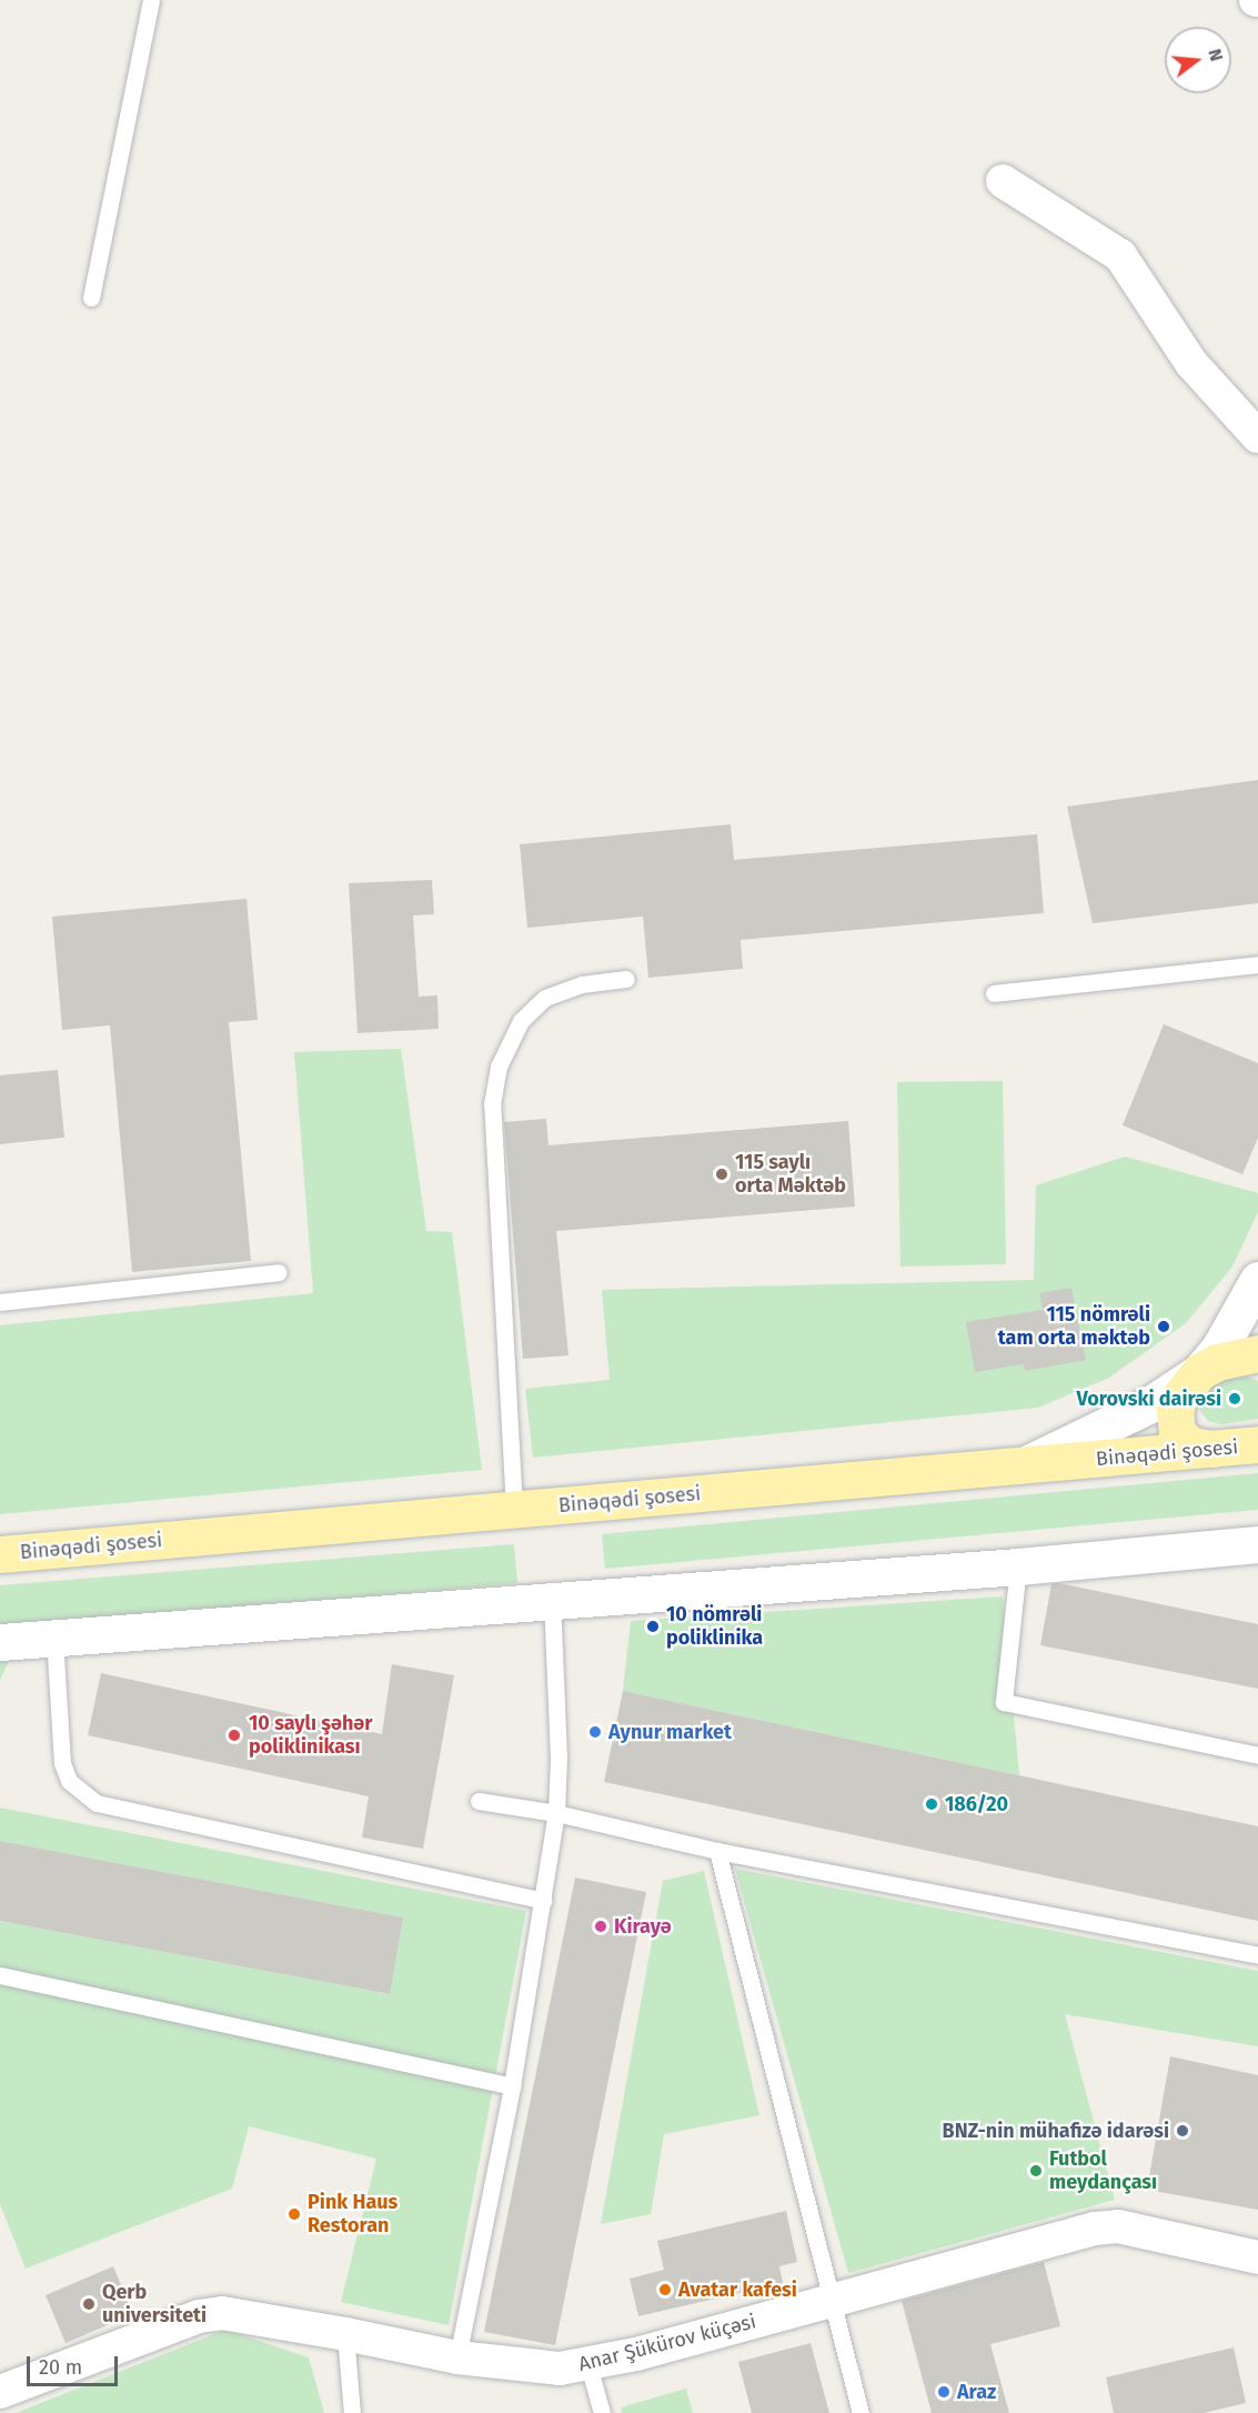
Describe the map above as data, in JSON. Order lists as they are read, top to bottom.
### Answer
{
  "streets": {
    "main road": ["Binəqədi şosesi"],
    "street": ["Anar Şükürov küçəsi"]
  },
  "places": [
    "115 saylı orta Məktəb",
    "115 nömrəli tam orta məktəb",
    "Vorovski dairəsi",
    "10 nömrəli poliklinika",
    "Aynur market",
    "10 saylı şəhər poliklinikası",
    "186/20",
    "Kirayə",
    "BNZ-nin mühafizə idarəsi",
    "Futbol meydançası",
    "Pink Haus Restoran",
    "Avatar kafesi",
    "Qerb universiteti",
    "Araz"
  ],
  "scale_bar": "20 m",
  "north": "right"
}
